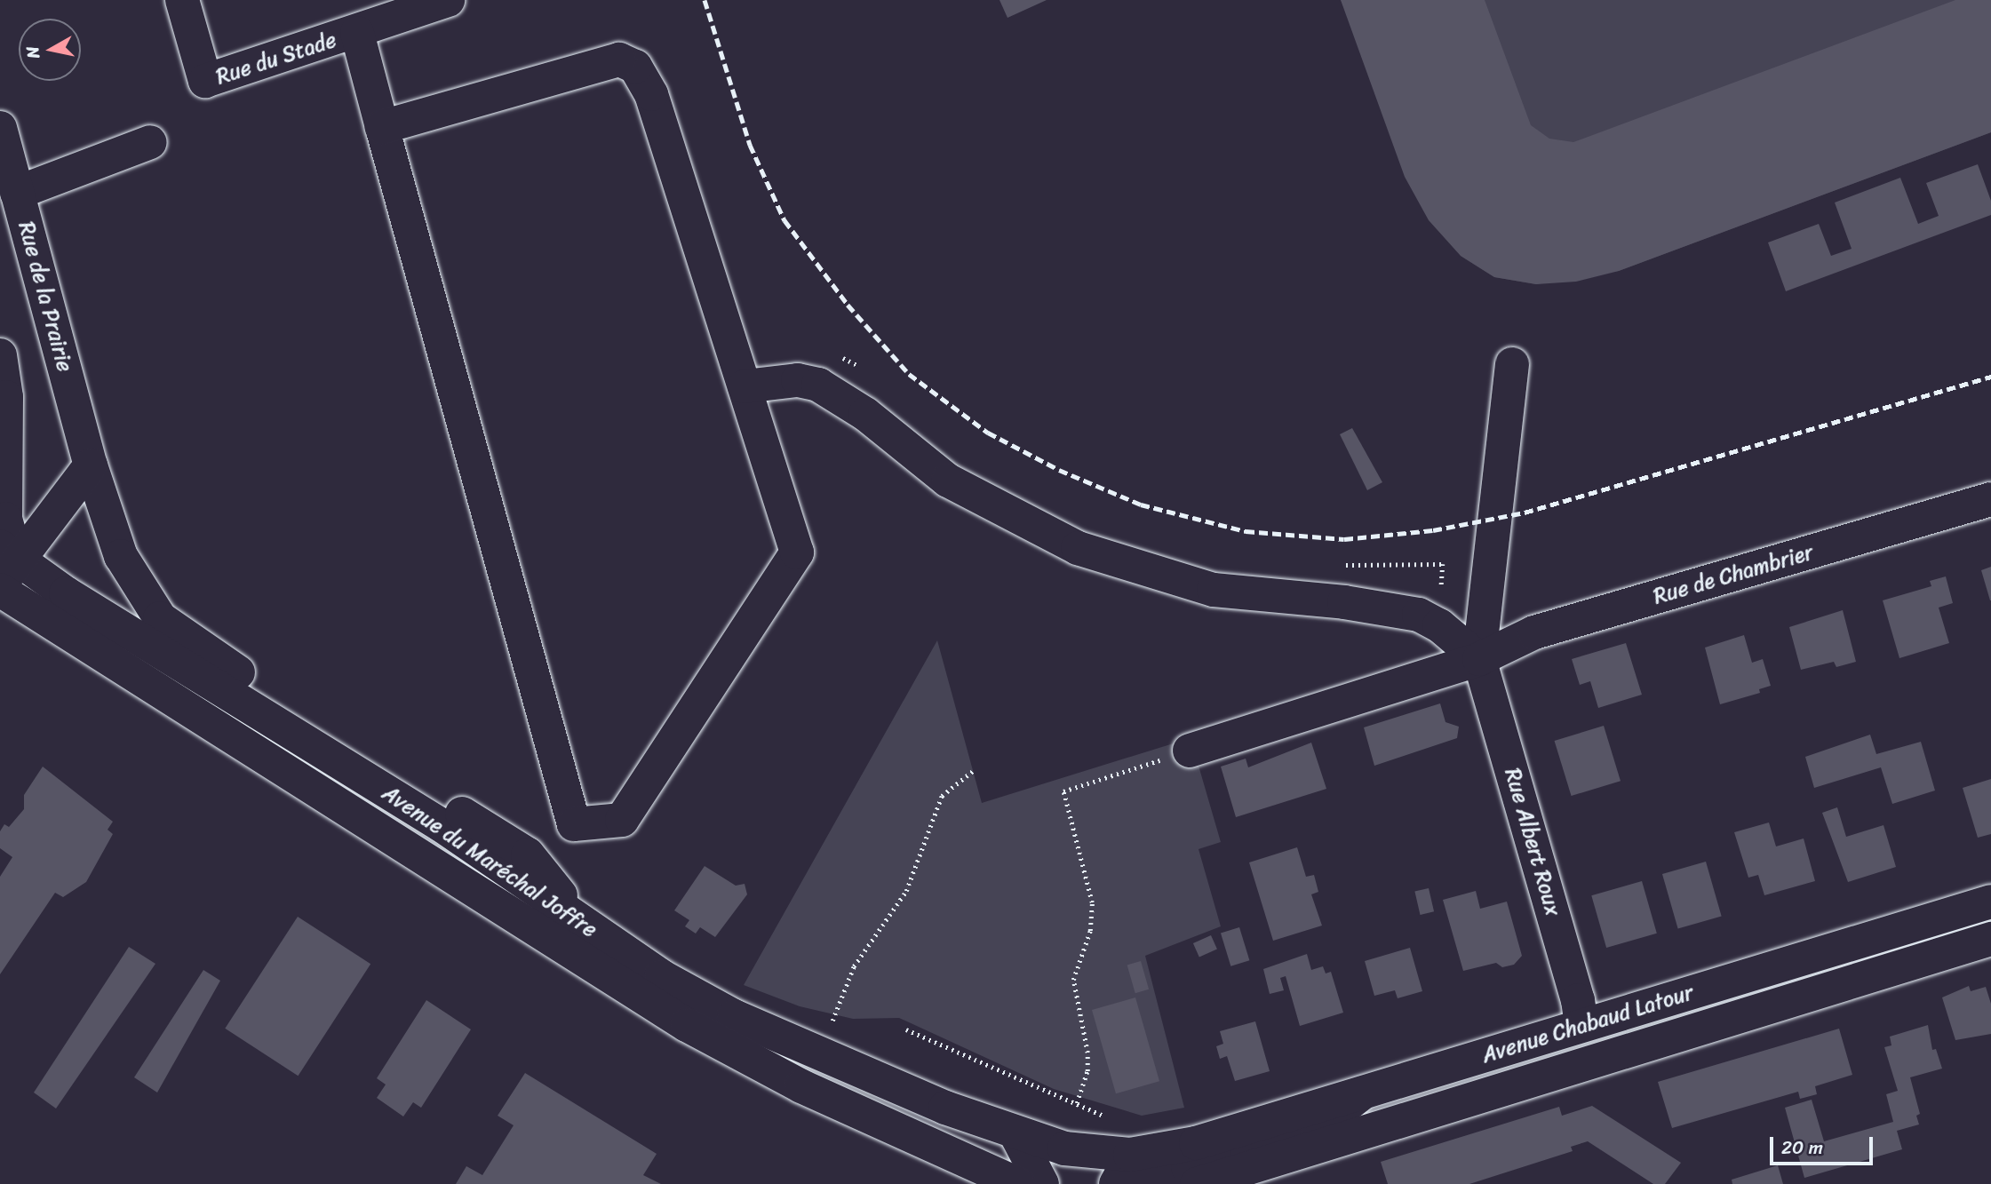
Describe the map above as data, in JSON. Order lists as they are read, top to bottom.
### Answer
{
  "streets": {
    "main road": [
      "Rue du Stade",
      "Rue de la Prairie",
      "Rue de Chambrier",
      "Rue Albert Roux",
      "Avenue du Maréchal Joffre",
      "Avenue Chabaud Latour"
    ]
  },
  "crossings": [
    ["Rue de la Prairie", "Avenue du Maréchal Joffre"],
    ["Rue de Chambrier", "Rue Albert Roux"],
    ["Rue Albert Roux", "Avenue Chabaud Latour"],
    ["Avenue du Maréchal Joffre", "Avenue Chabaud Latour"]
  ],
  "scale_bar": "20 m",
  "north": "left"
}
